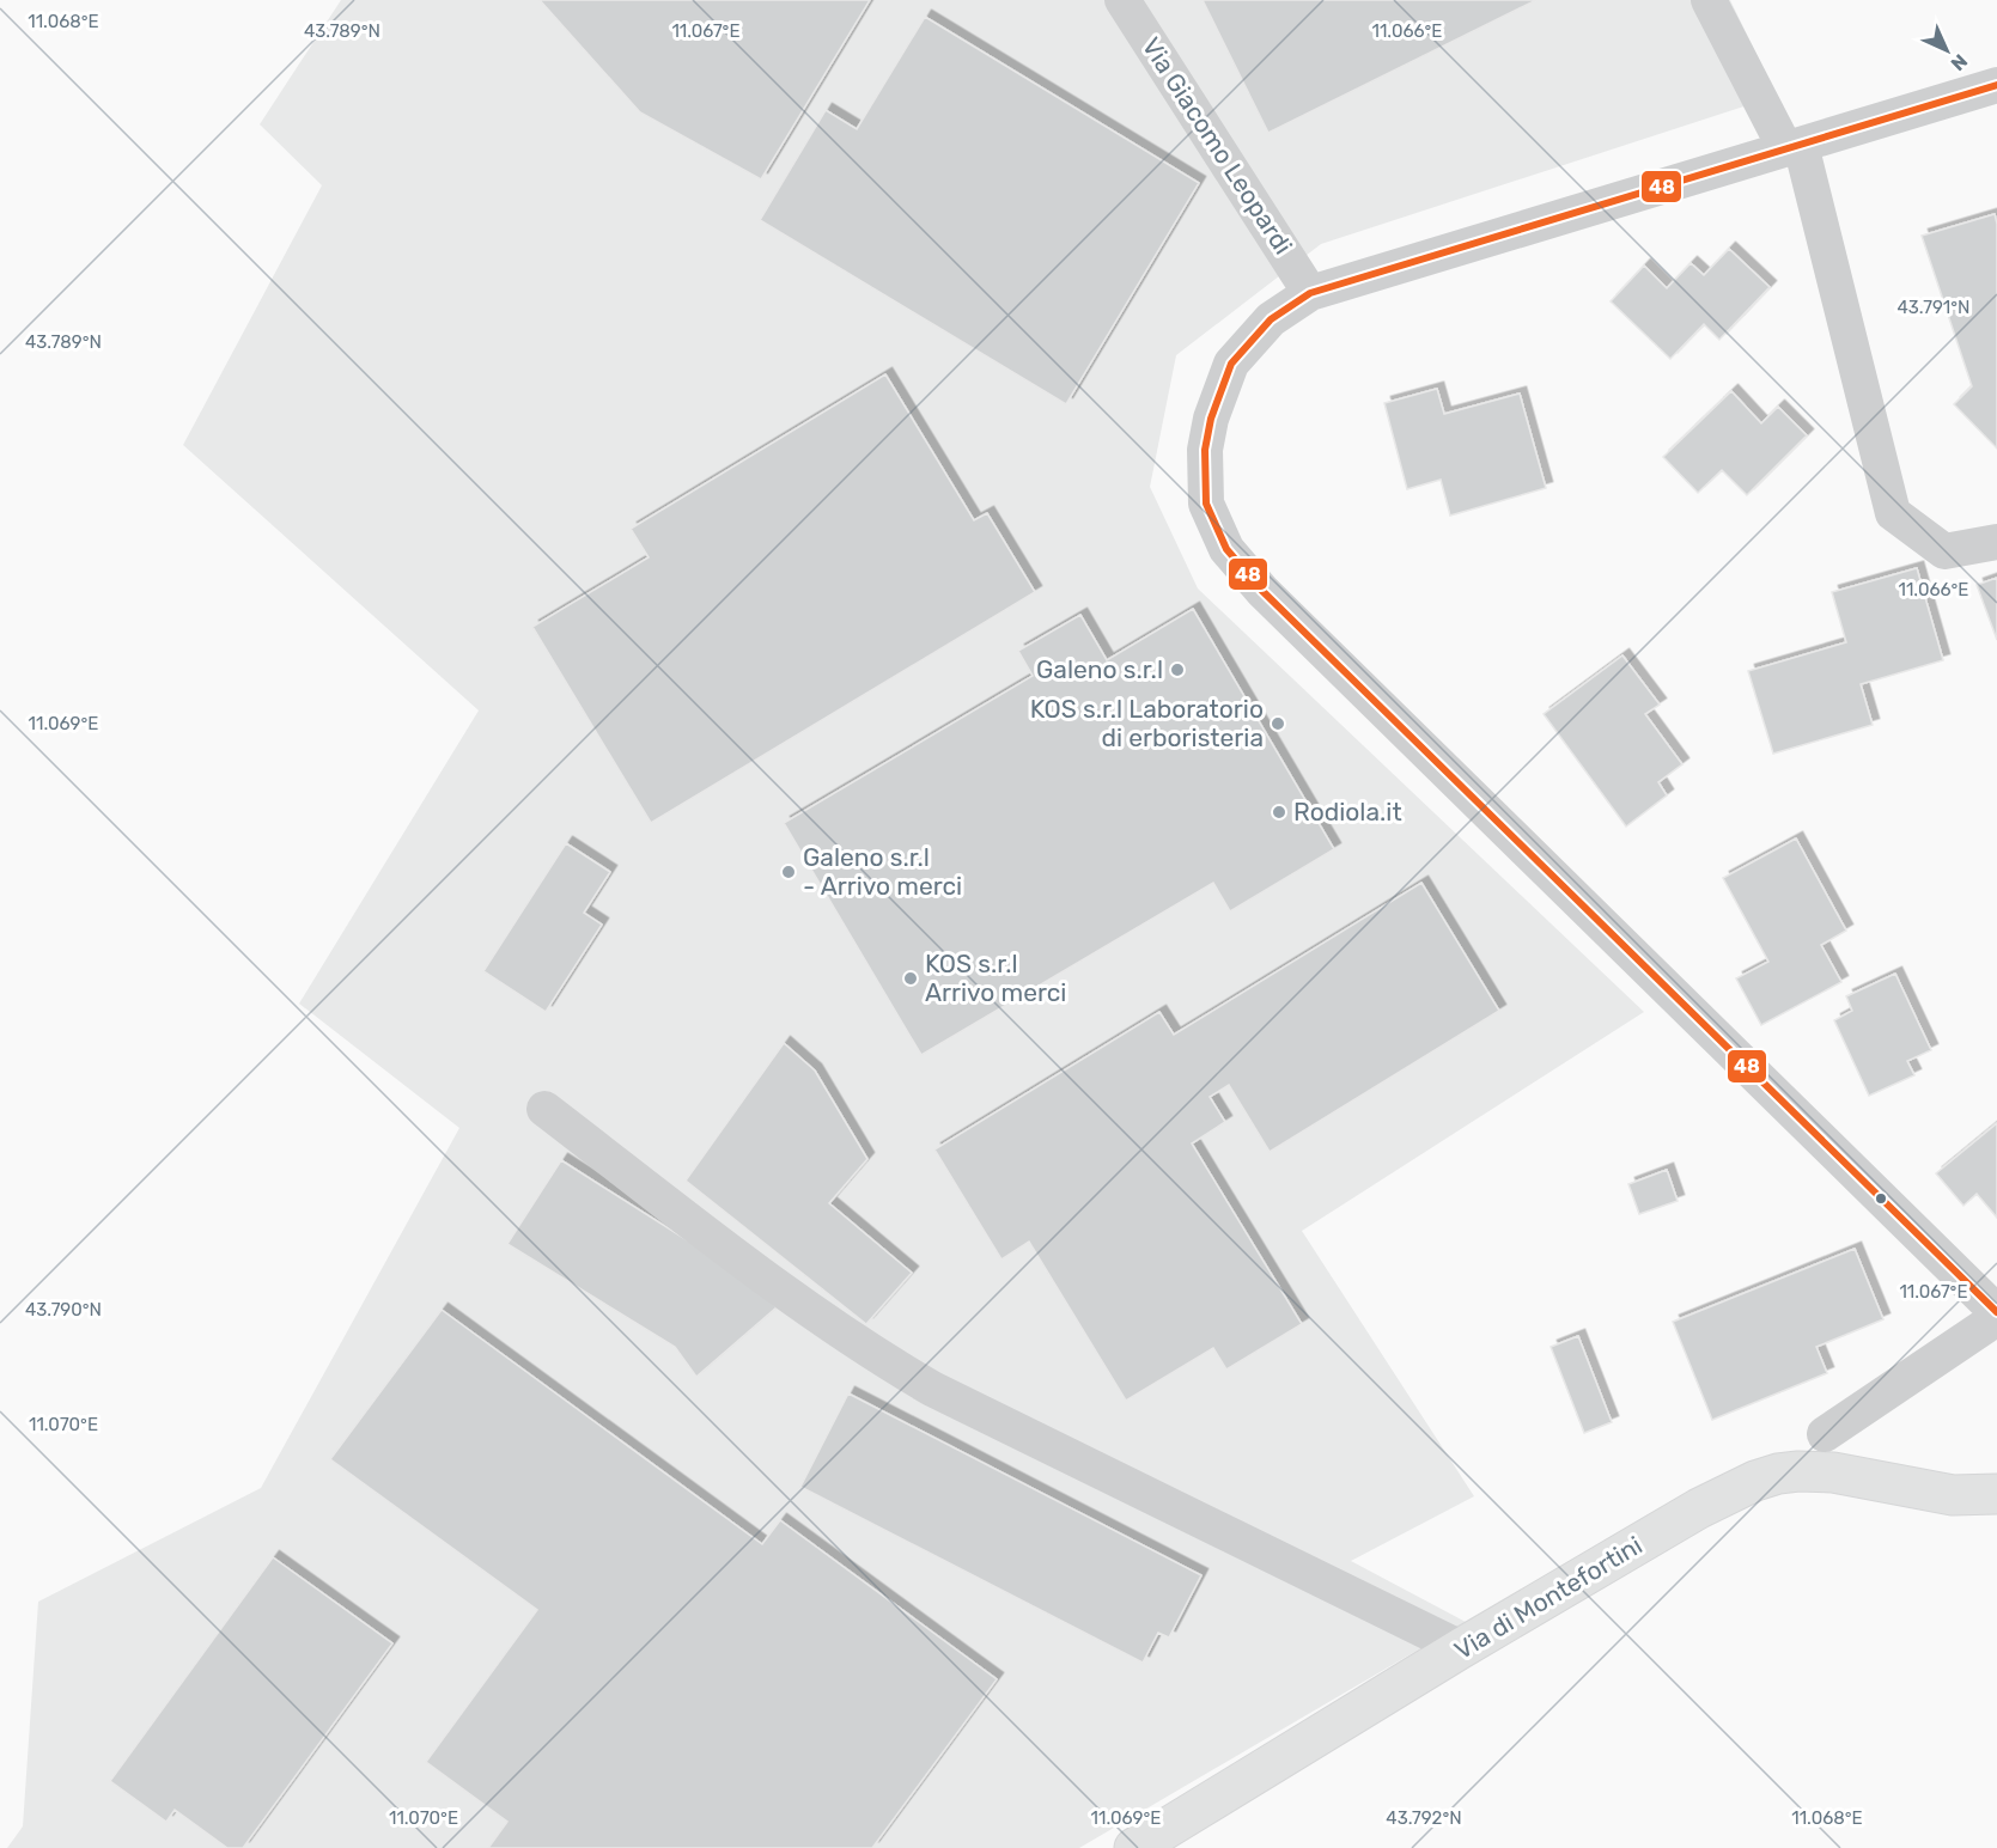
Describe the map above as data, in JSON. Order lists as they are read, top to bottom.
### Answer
{
  "streets": {
    "main road": ["Via di Montefortini"],
    "street": ["Via Giacomo Leopardi"]
  },
  "places": [
    "Galeno s.r.l",
    "KOS s.r.l Laboratorio di erboristeria",
    "Rodiola.it",
    "Galeno s.r.l - Arrivo merci",
    "KOS s.r.l Arrivo merci"
  ],
  "lines": ["transit line 48"],
  "north": "bottom right",
  "coordinates": [
    "11.068°E",
    "43.789°N",
    "11.067°E",
    "11.066°E",
    "43.791°N",
    "11.069°E",
    "43.790°N",
    "11.070°E",
    "43.792°N"
  ]
}
